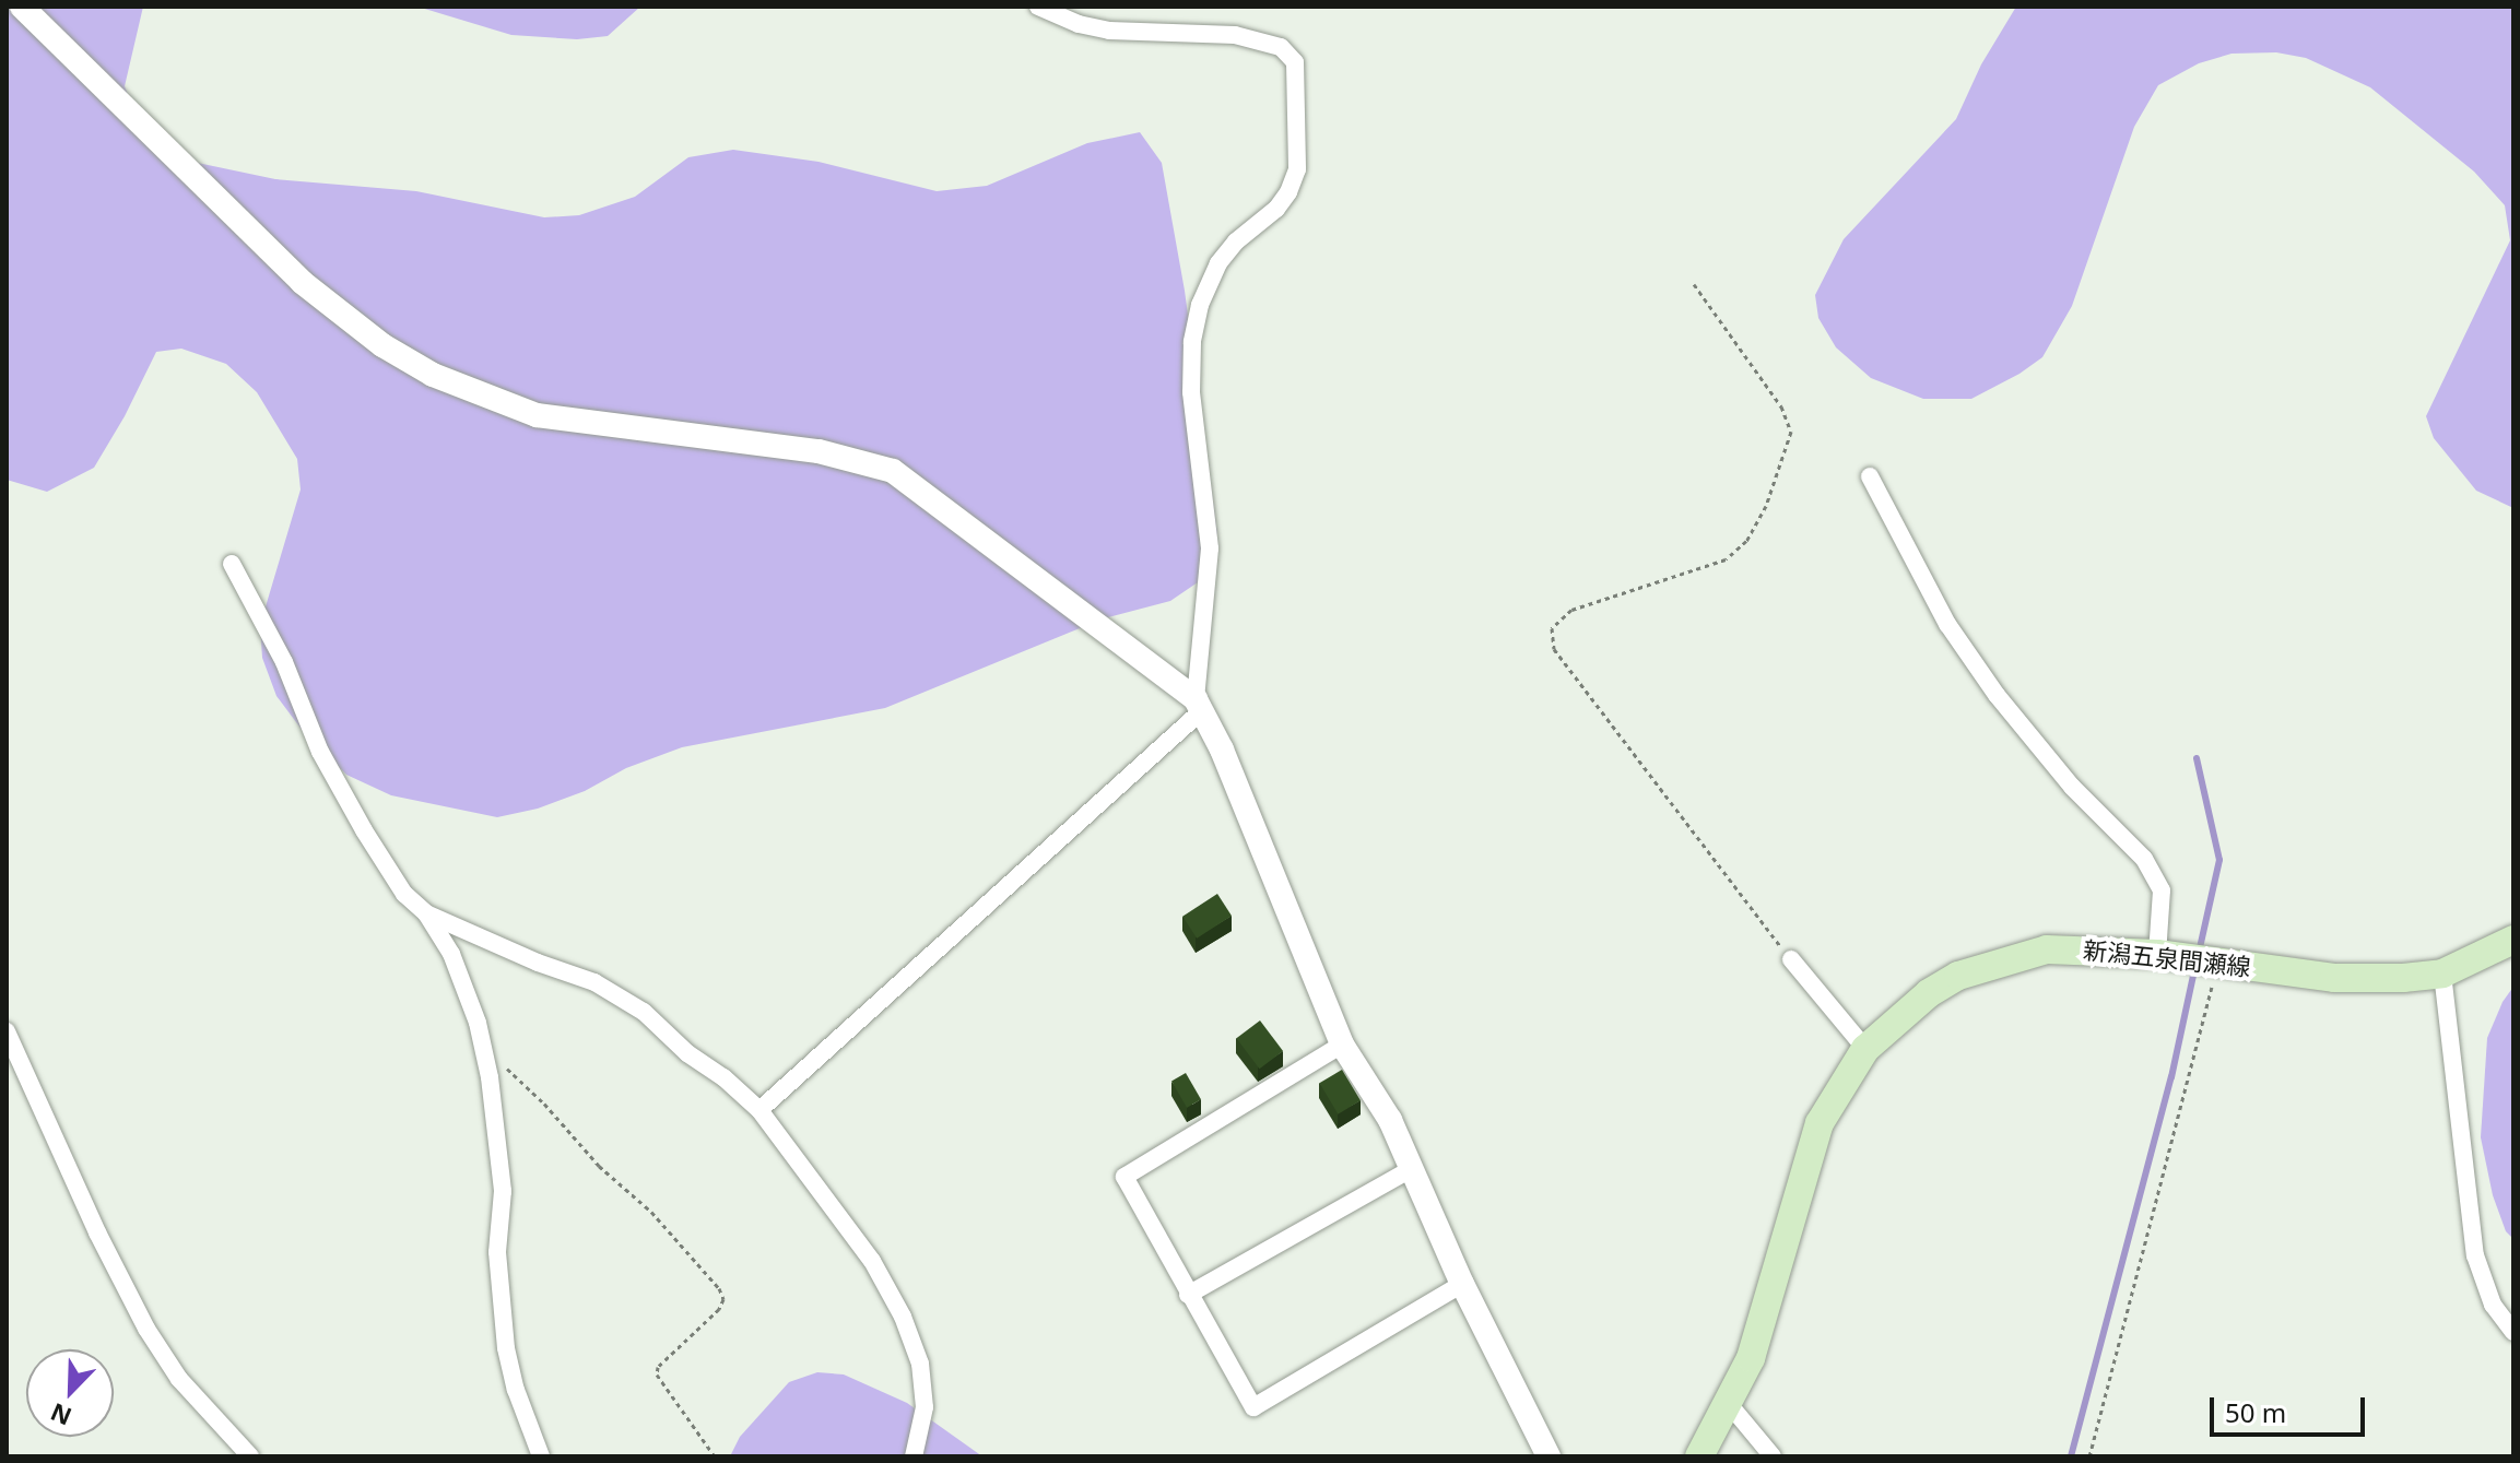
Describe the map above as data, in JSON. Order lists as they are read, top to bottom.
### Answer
{
  "streets": {
    "main road": ["新潟五泉間瀬線"]
  },
  "scale_bar": "50 m",
  "north": "bottom left"
}
